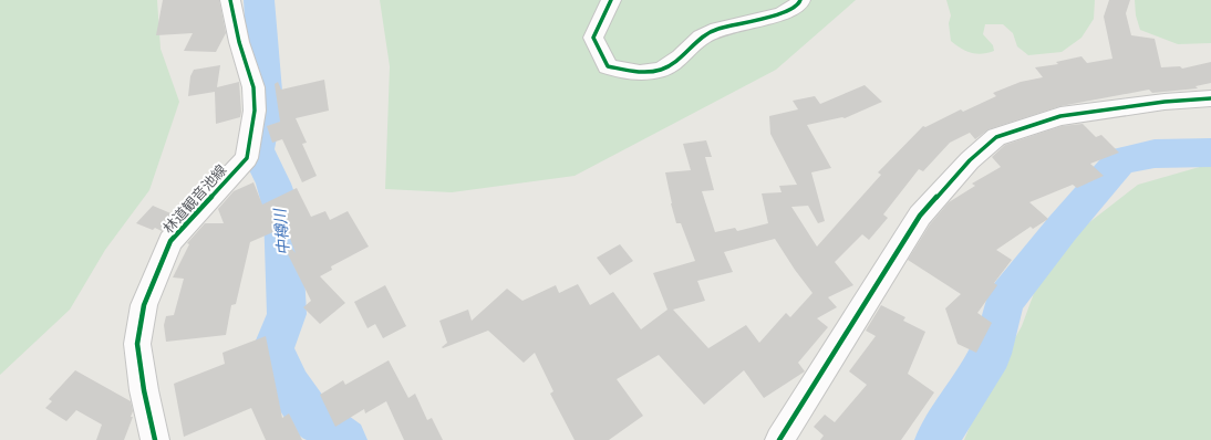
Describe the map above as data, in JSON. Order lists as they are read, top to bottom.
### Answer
{
  "streets": {
    "street": ["林道観音池線"]
  },
  "water": ["中樽川"]
}
